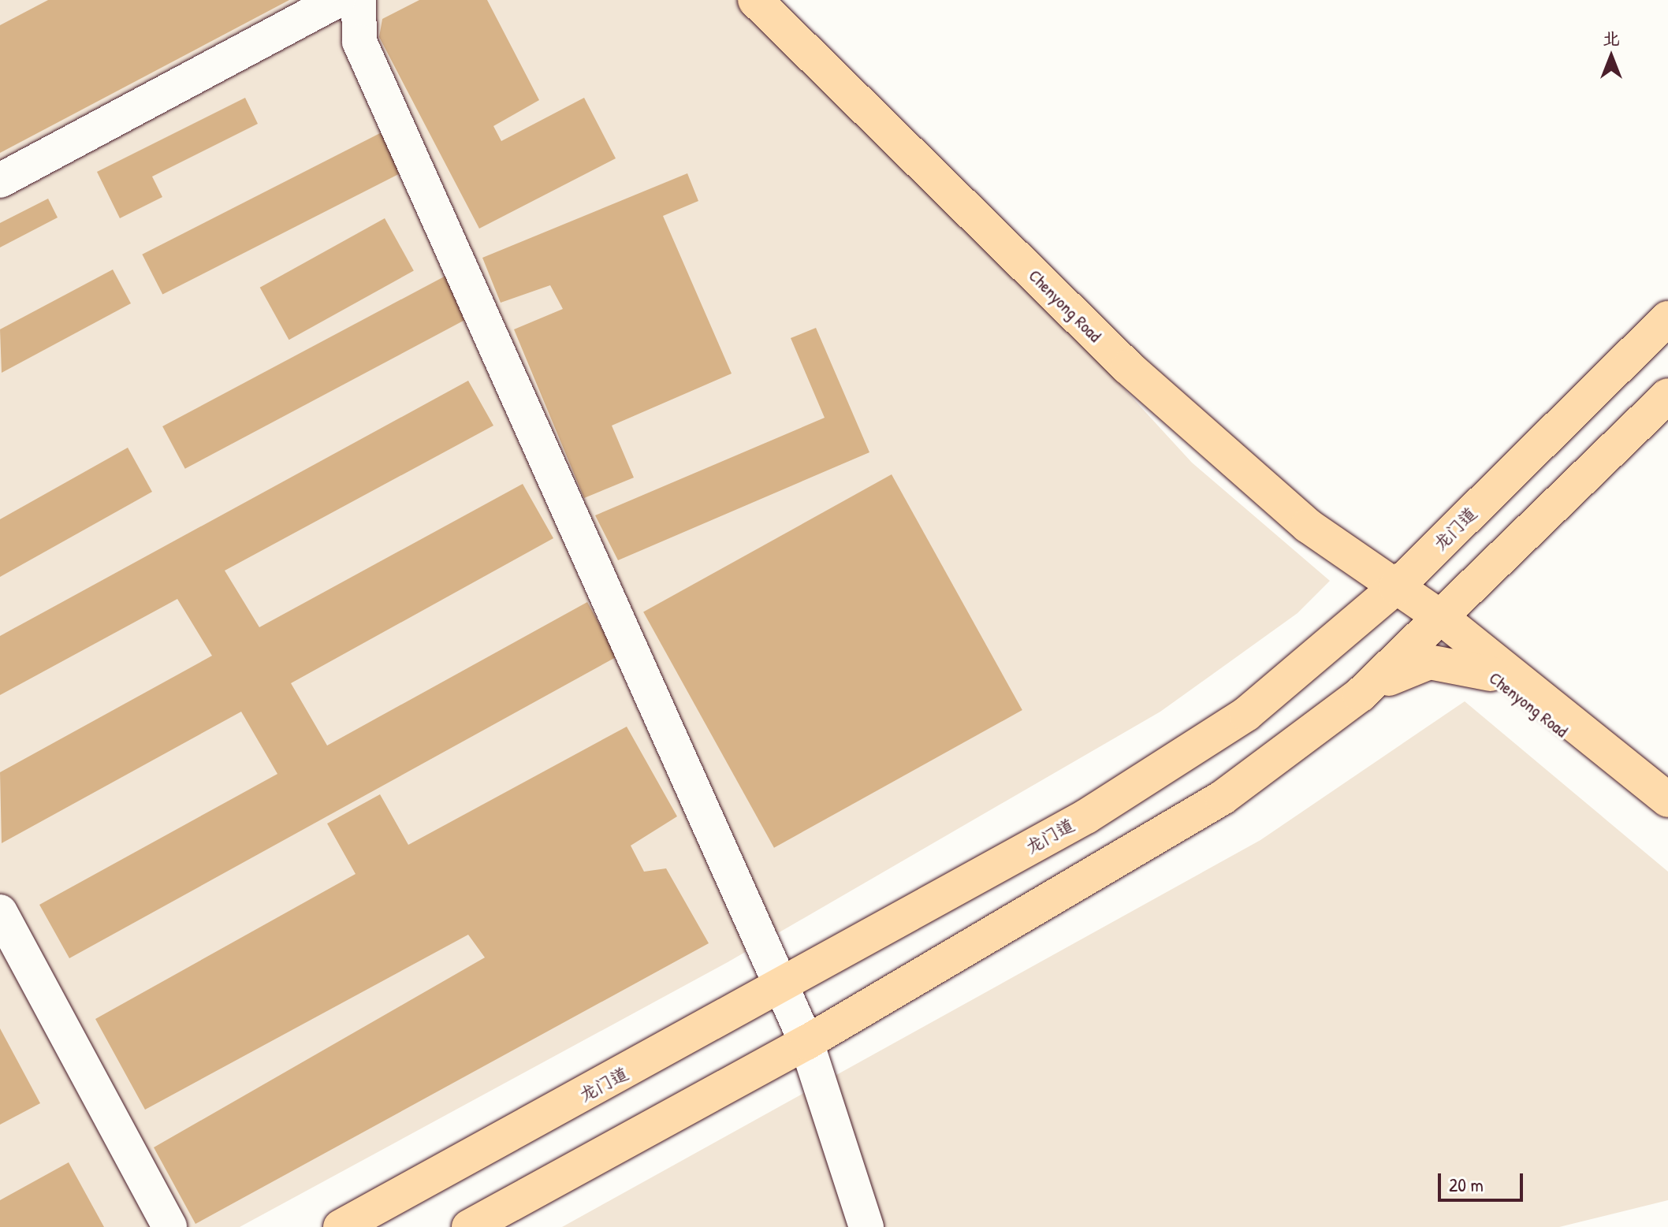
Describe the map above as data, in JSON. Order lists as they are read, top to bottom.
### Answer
{
  "streets": {
    "main road": ["Chenyong Road", "龙门道"]
  },
  "crossings": [
    ["Chenyong Road", "龙门道"]
  ],
  "scale_bar": "20 m",
  "north": "top"
}
